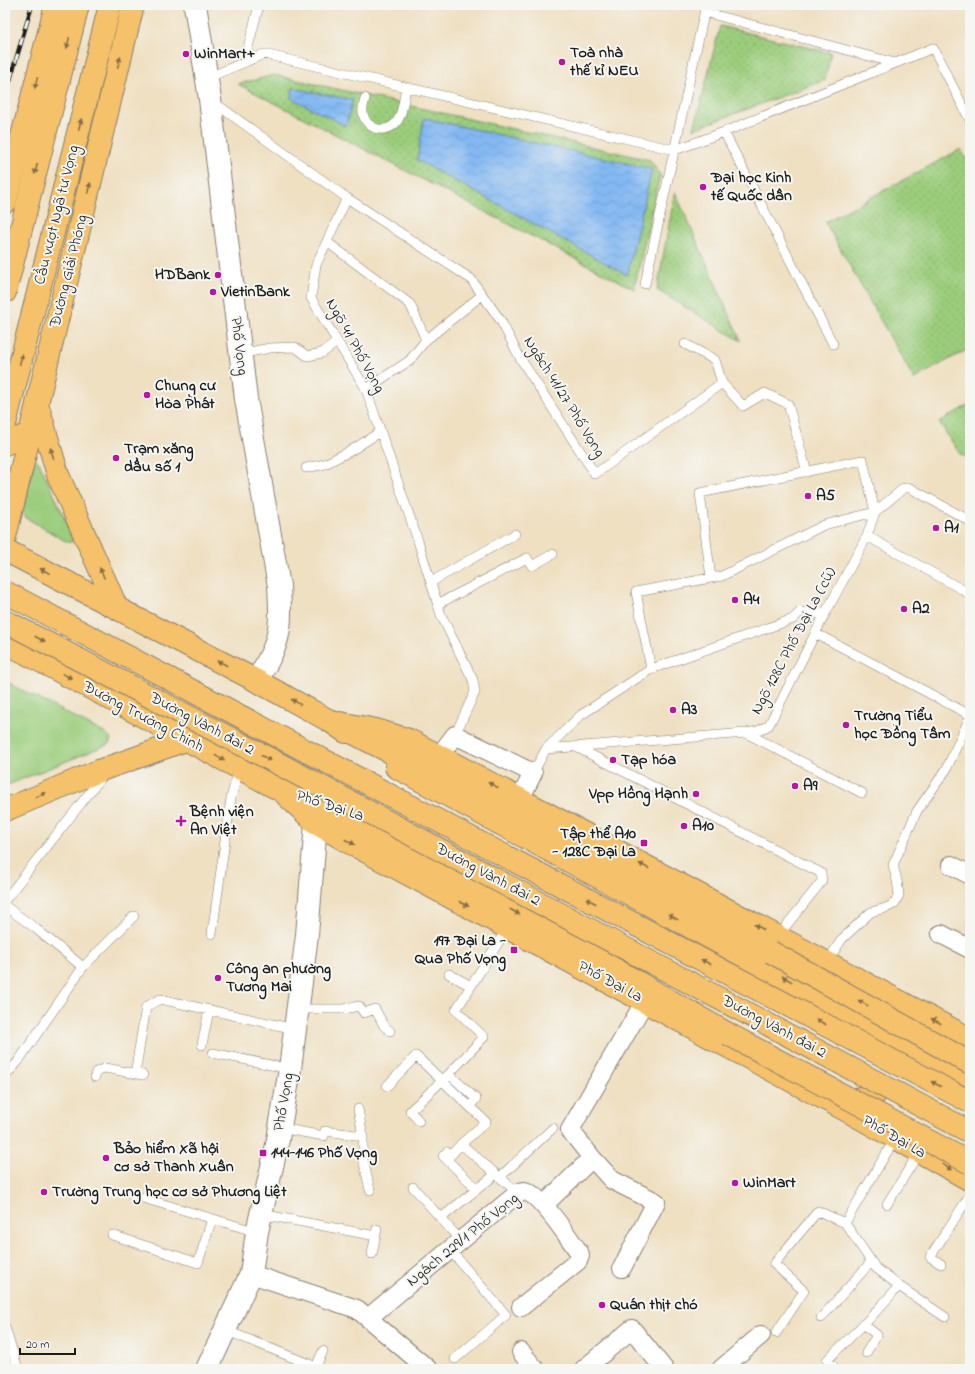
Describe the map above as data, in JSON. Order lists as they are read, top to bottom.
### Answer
{
  "streets": {
    "main road": [
      "Cầu vượt Ngã tư Vọng",
      "Đường Giải Phóng",
      "Đường Trường Chinh",
      "Đường Vành đai 2",
      "Phố Đại La"
    ],
    "street": ["Phố Vọng", "Ngách 229/1 Phố Vọng"],
    "lane": ["Ngõ 41 Phố Vọng", "Ngách 41/27 Phố Vọng", "Ngõ 128C Phố Đại La (cũ)"]
  },
  "crossings": [
    ["Phố Vọng", "Phố Đại La"],
    ["Ngõ 41 Phố Vọng", "Ngách 41/27 Phố Vọng"],
    ["Đường Trường Chinh", "Phố Đại La"]
  ],
  "places": {
    "other": [
      "WinMart+",
      "Toà nhà thế kỉ NEU",
      "Đại học Kinh tế Quốc dân",
      "HDBank",
      "VietinBank",
      "Chung cư Hòa Phát",
      "Trạm xăng dầu số 1",
      "A5",
      "A1",
      "A4",
      "A2",
      "A3",
      "Trường Tiểu học Đồng Tâm",
      "Tạp hóa",
      "A9",
      "Vpp Hồng Hạnh",
      "A10",
      "Công an phường Tương Mai",
      "Bảo hiểm Xã hội cơ sở Thanh Xuân",
      "WinMart",
      "Trường Trung học cơ sở Phương Liệt",
      "Quán thịt chó"
    ],
    "health": ["Bệnh viện An Việt"],
    "transit": ["Tập thể A10 - 128C Đại La", "197 Đại La - Qua Phố Vọng", "144-146 Phố Vọng"]
  },
  "scale_bar": "20 m"
}
